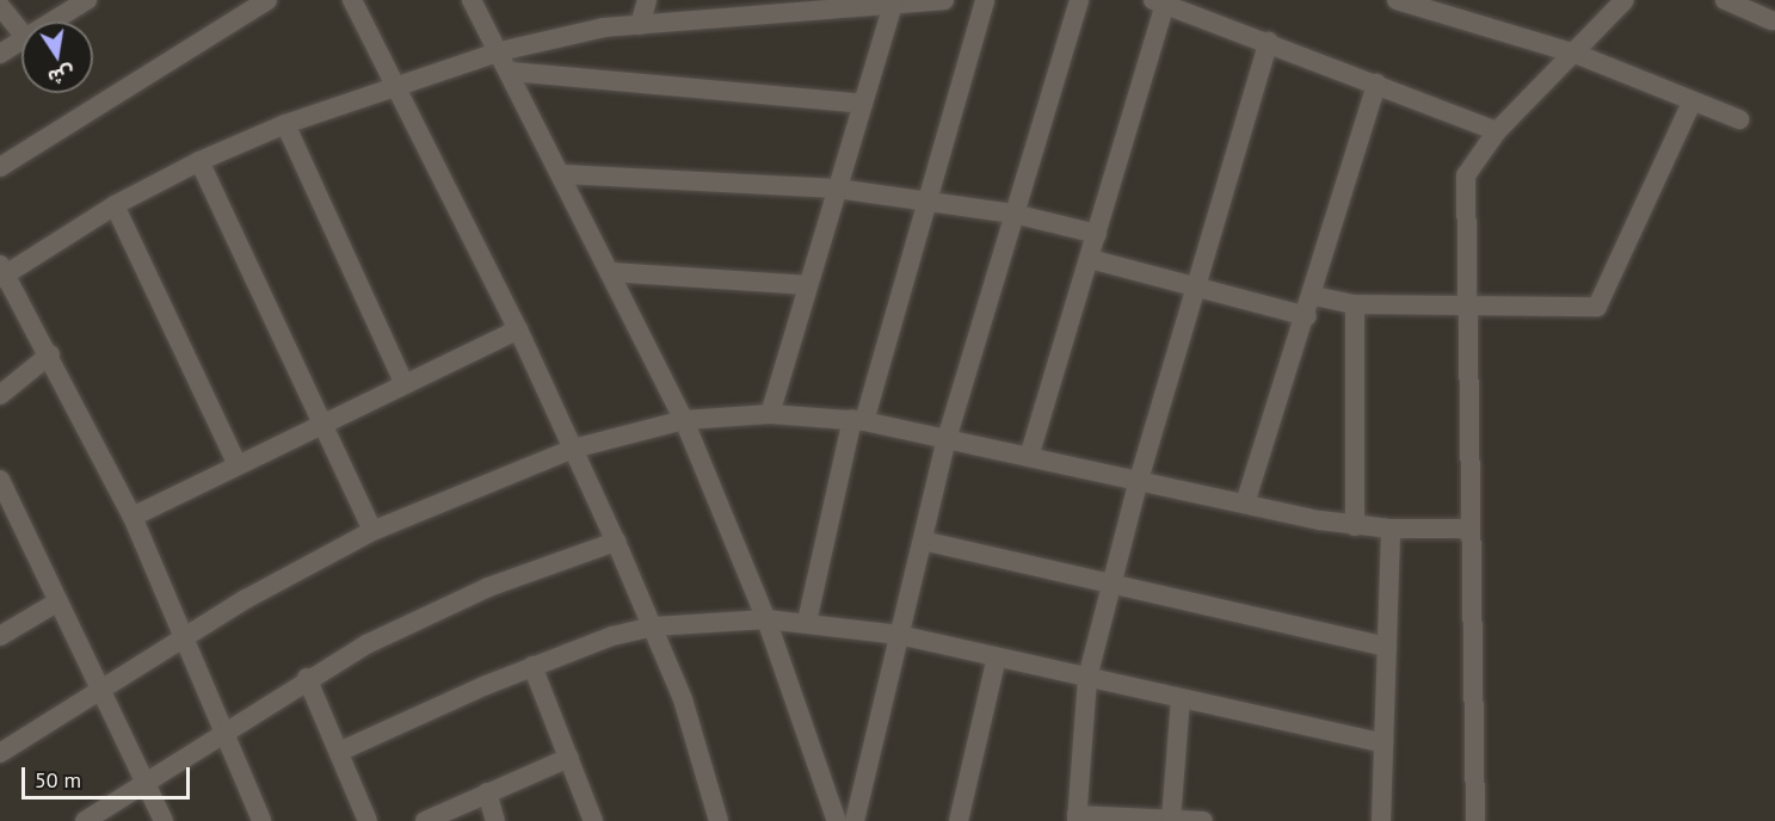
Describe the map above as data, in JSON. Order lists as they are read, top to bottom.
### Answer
{
  "scale_bar": "50 m",
  "north": "bottom"
}
